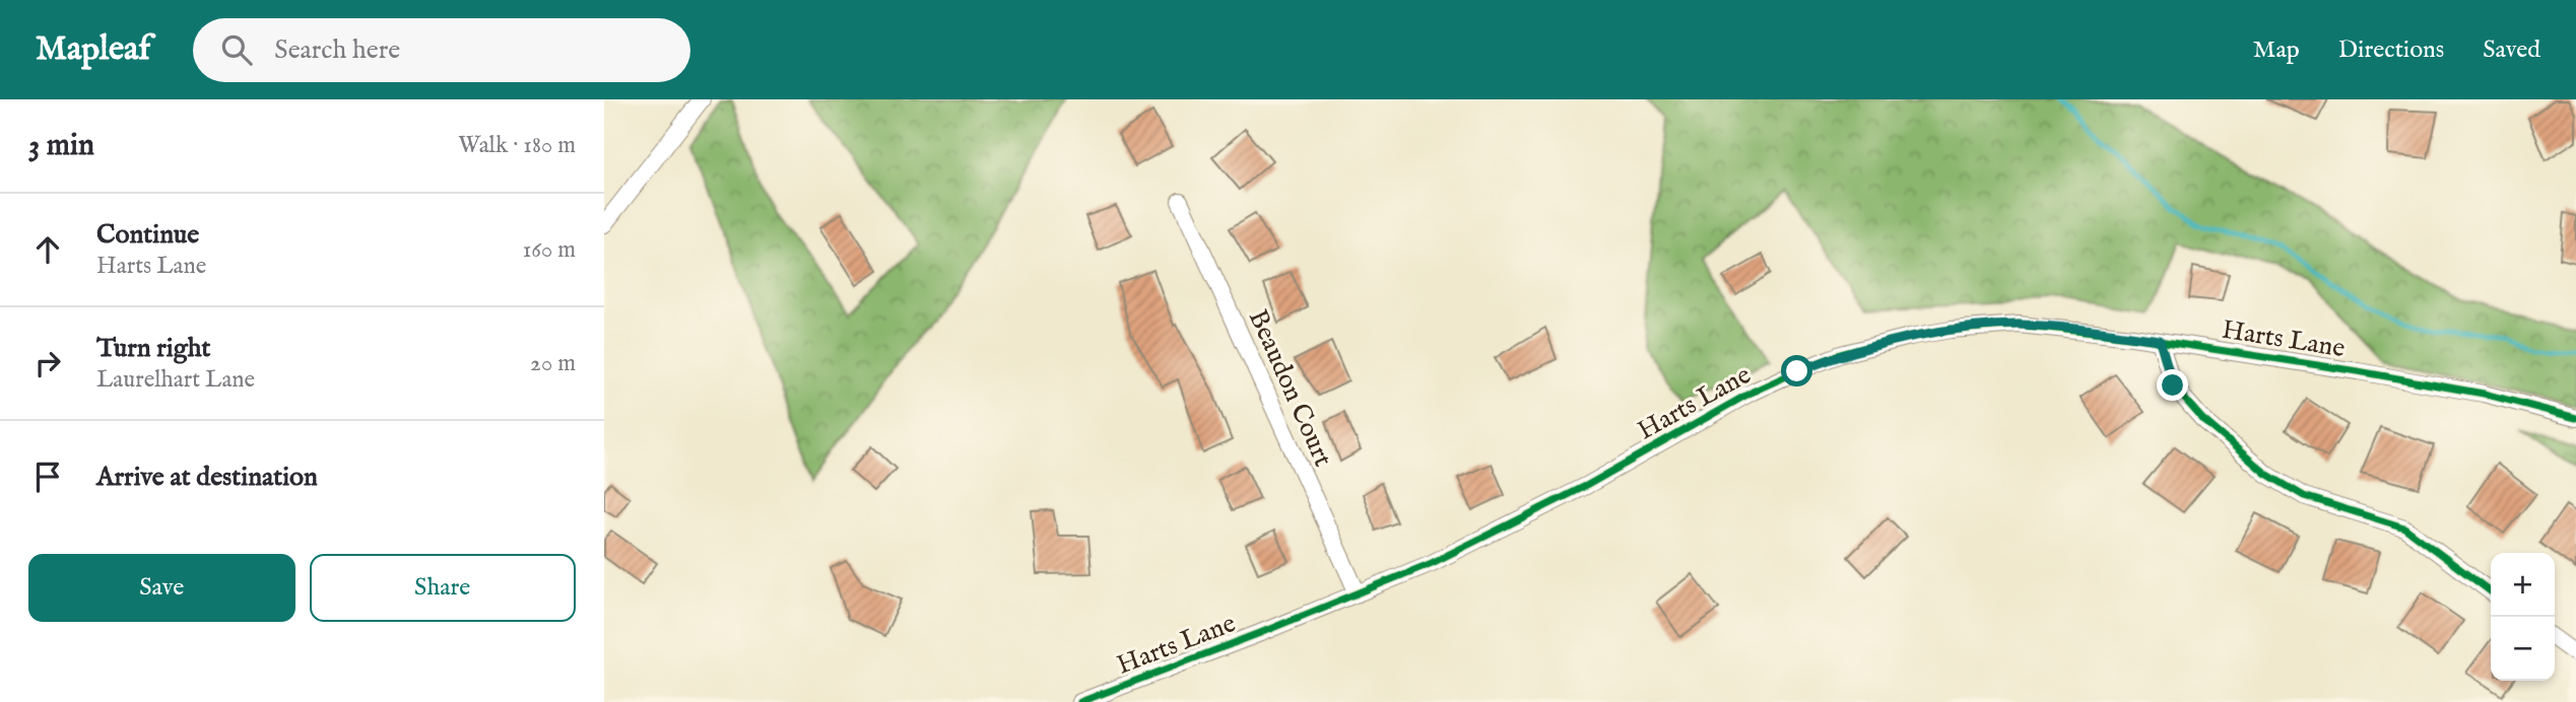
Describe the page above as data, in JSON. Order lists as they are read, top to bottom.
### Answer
{
  "streets": {
    "street": ["Harts Lane", "Beaudon Court"]
  },
  "crossings": [
    ["Harts Lane", "Beaudon Court"]
  ],
  "page": {
    "header": "Mapleaf",
    "search": "Search here",
    "nav": ["Map", "Directions", "Saved"],
    "heading": ["3 min", "Walk · 180 m"],
    "list": [
      ["Continue", "Harts Lane", "160 m"],
      ["Turn right", "Laurelhart Lane", "20 m"],
      "Arrive at destination"
    ],
    "buttons": ["Save", "Share"],
    "map_buttons": ["+", "−"]
  }
}
